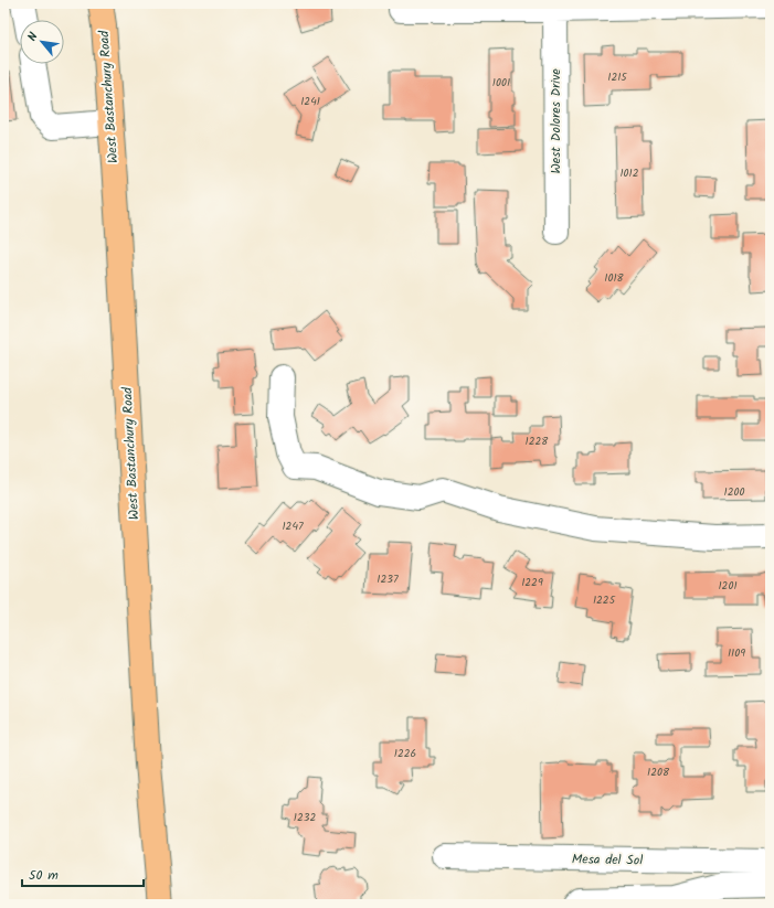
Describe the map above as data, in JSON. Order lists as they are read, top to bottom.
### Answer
{
  "streets": {
    "main road": ["West Bastanchury Road"],
    "street": ["West Dolores Drive", "Mesa del Sol"]
  },
  "house_numbers": [
    "1215",
    "1001",
    "1241",
    "1012",
    "1018",
    "1228",
    "1200",
    "1247",
    "1237",
    "1229",
    "1201",
    "1225",
    "1109",
    "1226",
    "1208",
    "1232"
  ],
  "scale_bar": "50 m",
  "north": "top left"
}
